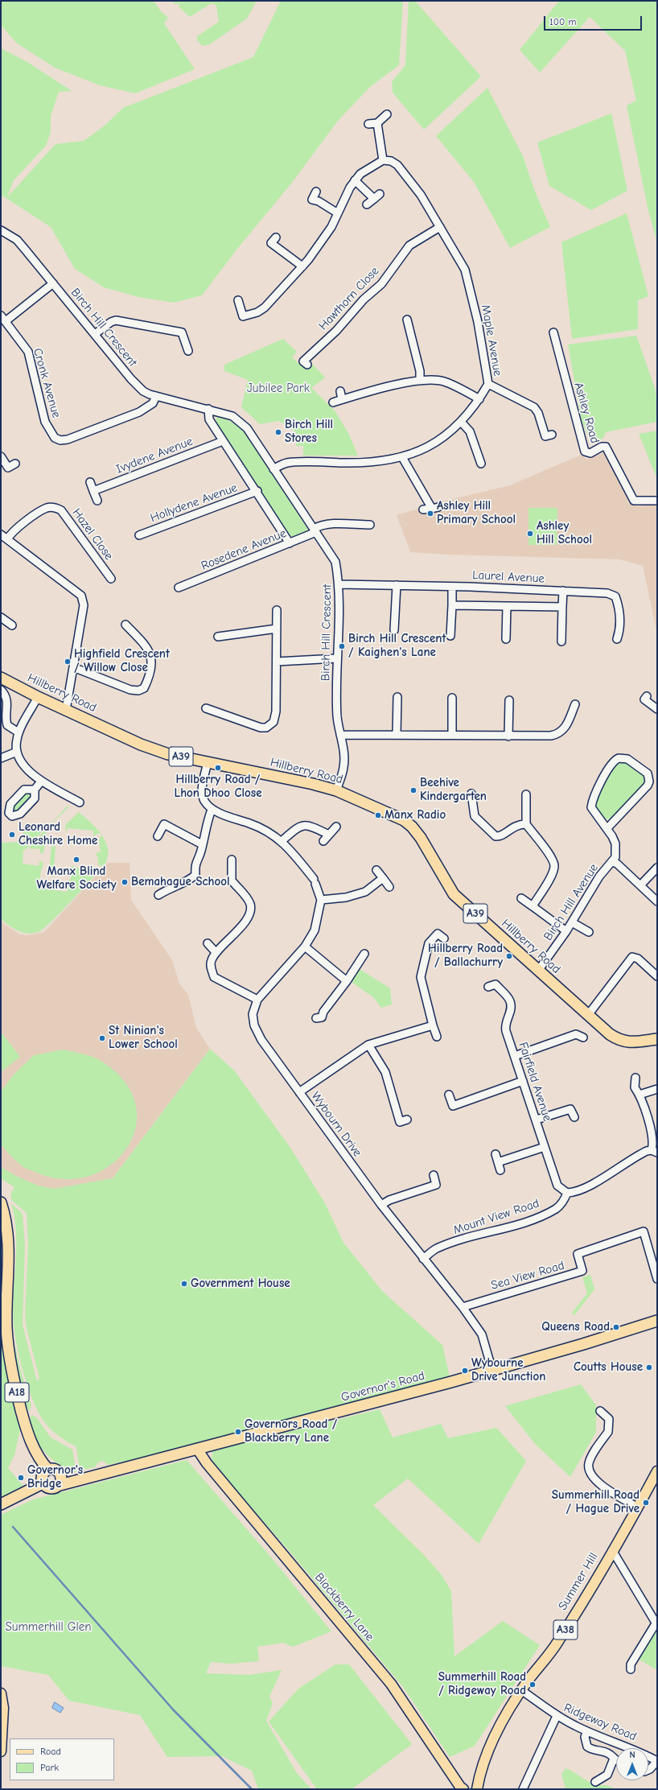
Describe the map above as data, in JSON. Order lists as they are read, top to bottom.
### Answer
{
  "streets": {
    "highway": [
      "Hillberry Road",
      "A39",
      "Governor's Road",
      "A18"
    ],
    "main road": ["Summer Hill", "Blackberry Lane", "A38"],
    "street": [
      "Hawthorn Close",
      "Birch Hill Crescent",
      "Maple Avenue",
      "Cronk Avenue",
      "Ashley Road",
      "Ivydene Avenue",
      "Hollydene Avenue",
      "Hazel Close",
      "Rosedene Avenue",
      "Laurel Avenue",
      "Birch Hill Avenue",
      "Fairfield Avenue",
      "Wybourn Drive",
      "Mount View Road",
      "Sea View Road",
      "Ridgeway Road"
    ]
  },
  "crossings": [
    ["Hawthorn Close", "Maple Avenue"],
    ["Birch Hill Crescent", "Maple Avenue"],
    ["Birch Hill Crescent", "Cronk Avenue"],
    ["Birch Hill Crescent", "Rosedene Avenue"],
    ["Birch Hill Crescent", "Laurel Avenue"],
    ["Birch Hill Crescent", "Hillberry Road"],
    ["Hillberry Road", "Birch Hill Avenue"],
    ["Fairfield Avenue", "Mount View Road"],
    ["Wybourn Drive", "Mount View Road"],
    ["Wybourn Drive", "Sea View Road"],
    ["Wybourn Drive", "Governor's Road"],
    ["Governor's Road", "A18"],
    ["Governor's Road", "Blackberry Lane"],
    ["Summer Hill", "Ridgeway Road"]
  ],
  "parks": ["Jubilee Park", "Summerhill Glen"],
  "places": [
    "Birch Hill Stores",
    "Ashley Hill Primary School",
    "Ashley Hill School",
    "Birch Hill Crescent / Kaighen's Lane",
    "Highfield Crescent / Willow Close",
    "Hillberry Road / Lhon Dhoo Close",
    "Beehive Kindergarten",
    "Manx Radio",
    "Leonard Cheshire Home",
    "Manx Blind Welfare Society",
    "Bemahague School",
    "Hillberry Road / Ballachurry",
    "St Ninian's Lower School",
    "Government House",
    "Queens Road",
    "Coutts House",
    "Wybourne Drive Junction",
    "Governors Road / Blackberry Lane",
    "Governor's Bridge",
    "Summerhill Road / Hague Drive",
    "Summerhill Road / Ridgeway Road"
  ],
  "legend": ["Road", "Park"],
  "scale_bar": "100 m",
  "north": "top"
}
